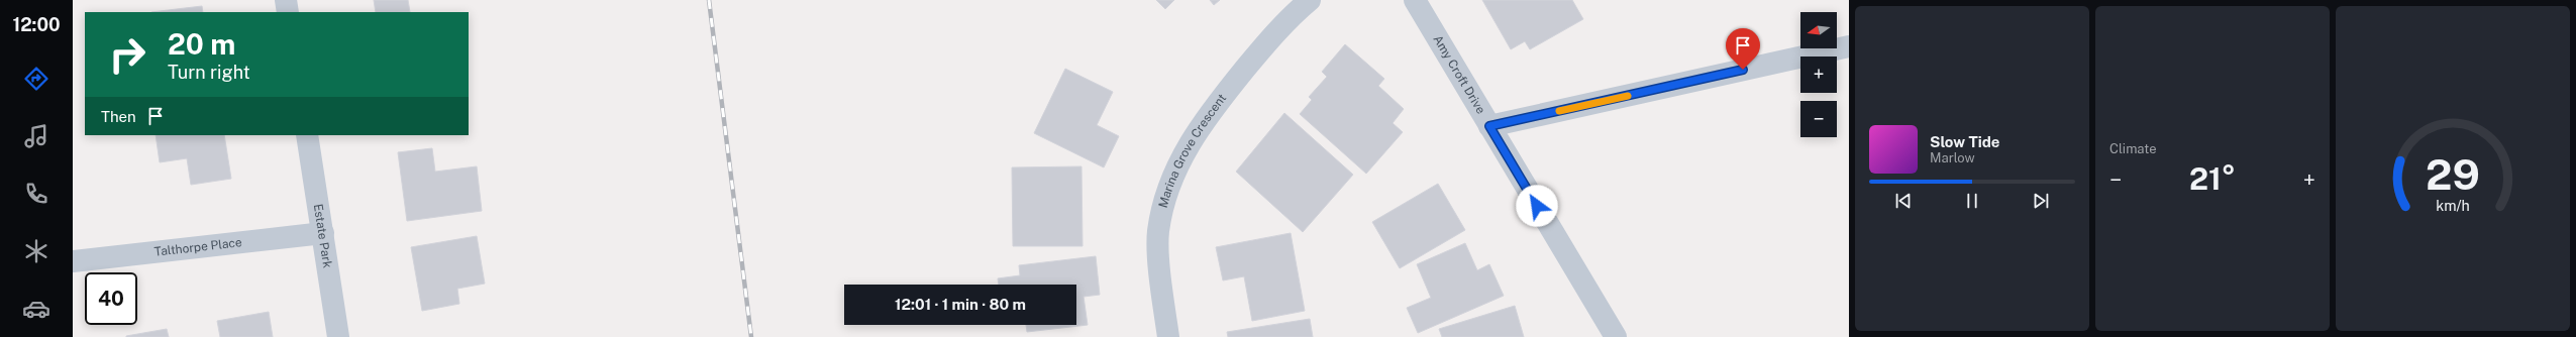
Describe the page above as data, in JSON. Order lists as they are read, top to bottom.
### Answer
{
  "streets": {
    "street": [
      "Amy Croft Drive",
      "Marina Grove Crescent",
      "Estate Park",
      "Talthorpe Place"
    ]
  },
  "crossings": [
    ["Estate Park", "Talthorpe Place"]
  ],
  "north": "left",
  "page": {
    "tabs": "12:00",
    "tile": "Climate",
    "map_buttons": ["+", "−"],
    "turn": ["20 m", "Turn right"],
    "then": "Then",
    "song": ["Slow Tide", "Marlow"],
    "heat": ["−", "21°", "+"],
    "limit": "40",
    "trip": "12:01 · 1 min · 80 m",
    "gauge": ["29", "km/h"]
  }
}
